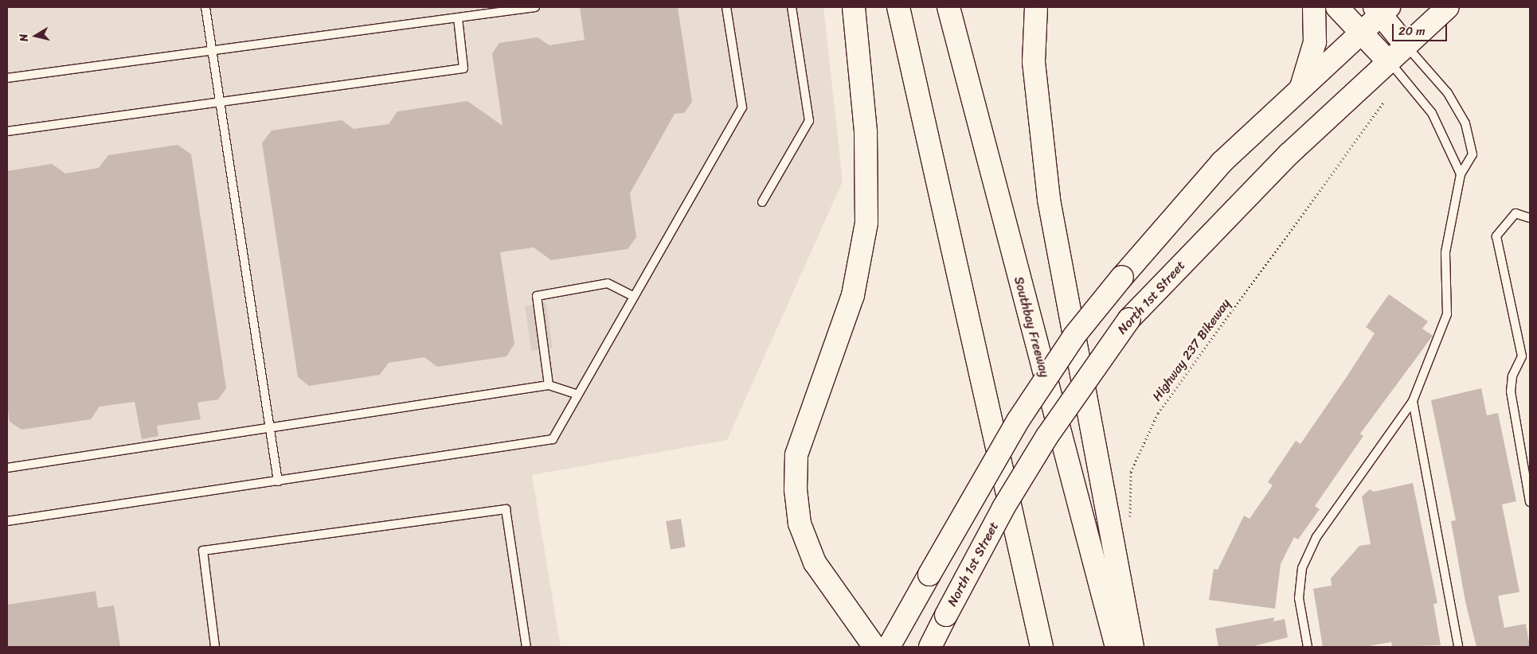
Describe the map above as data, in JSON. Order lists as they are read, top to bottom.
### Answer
{
  "streets": {
    "main road": ["North 1st Street", "Southbay Freeway"],
    "path": ["Highway 237 Bikeway"]
  },
  "scale_bar": "20 m",
  "north": "left"
}
